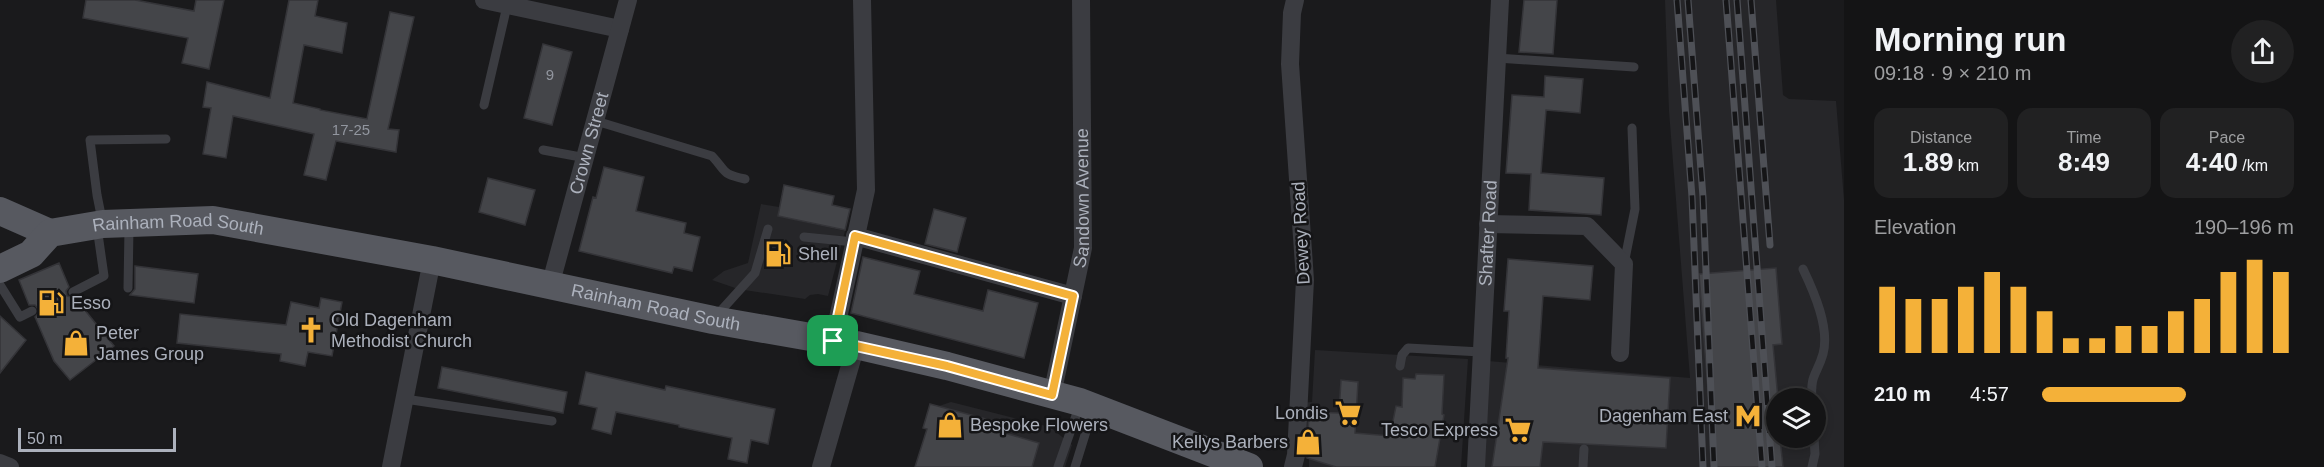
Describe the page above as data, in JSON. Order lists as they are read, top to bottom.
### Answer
{
  "streets": {
    "main road": ["Rainham Road South"],
    "street": [
      "Crown Street",
      "Sandown Avenue",
      "Dewey Road",
      "Shafter Road"
    ]
  },
  "crossings": [
    ["Crown Street", "Rainham Road South"],
    ["Sandown Avenue", "Rainham Road South"]
  ],
  "places": {
    "fuel station": ["Shell", "Esso"],
    "church": ["Old Dagenham Methodist Church"],
    "shop": ["Peter James Group", "Bespoke Flowers", "Kellys Barbers"],
    "supermarket": ["Londis", "Tesco Express"],
    "metro station": ["Dagenham East"]
  },
  "house_numbers": ["9", "17-25"],
  "scale_bar": "50 m",
  "page": {
    "heading": ["Morning run", "09:18 · 9 × 210 m"],
    "stats": [
      ["Distance", "1.89 km"],
      ["Time", "8:49"],
      ["Pace", "4:40 /km"]
    ],
    "chart": ["Elevation", "190–196 m"],
    "list": [
      {
        "name": "210 m",
        "note": "4:57"
      }
    ],
    "scale": "50 m"
  }
}
